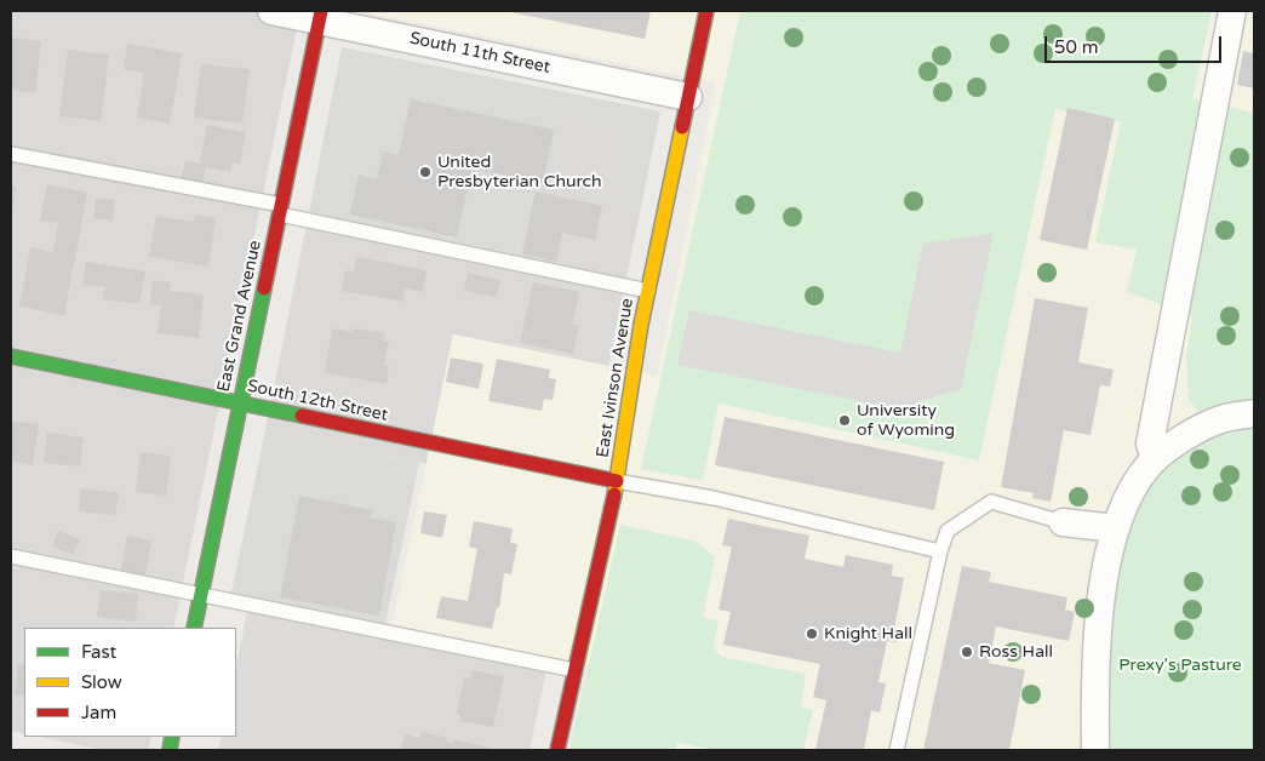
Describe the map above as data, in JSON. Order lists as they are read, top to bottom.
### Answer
{
  "streets": {
    "street": [
      "South 11th Street",
      "East Grand Avenue",
      "East Ivinson Avenue",
      "South 12th Street"
    ]
  },
  "crossings": [
    ["South 11th Street", "East Grand Avenue"],
    ["South 11th Street", "East Ivinson Avenue"],
    ["East Grand Avenue", "South 12th Street"],
    ["East Ivinson Avenue", "South 12th Street"]
  ],
  "parks": ["Prexy's Pasture"],
  "places": [
    "United Presbyterian Church",
    "University of Wyoming",
    "Knight Hall",
    "Ross Hall"
  ],
  "legend": ["Fast", "Slow", "Jam"],
  "scale_bar": "50 m"
}
